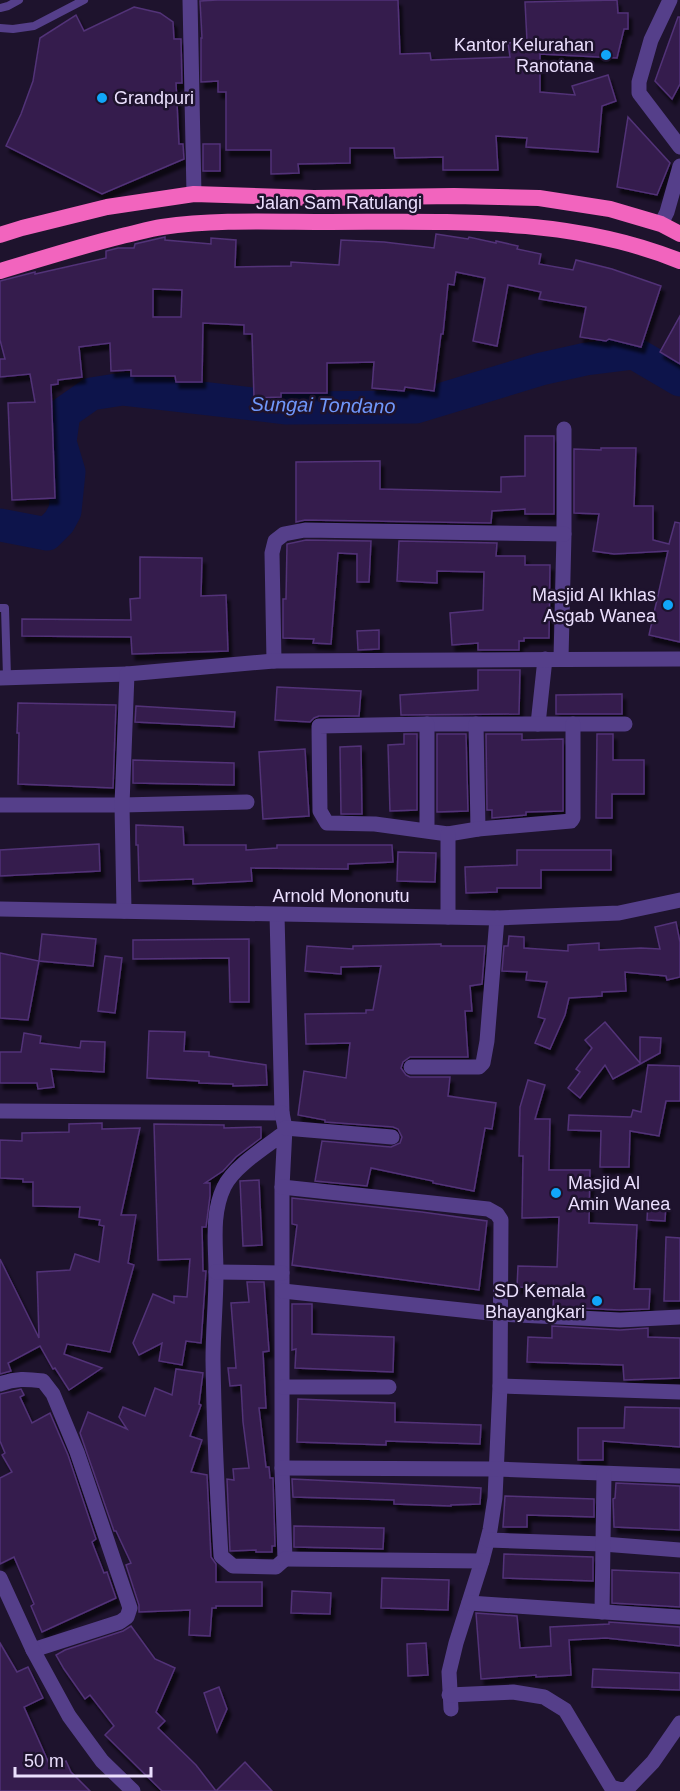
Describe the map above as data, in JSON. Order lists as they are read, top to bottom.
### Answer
{
  "streets": {
    "highway": ["Jalan Sam Ratulangi"],
    "street": ["Arnold Mononutu"]
  },
  "water": ["Sungai Tondano"],
  "places": [
    "Kantor Kelurahan Ranotana",
    "Grandpuri",
    "Masjid Al Ikhlas Asgab Wanea",
    "Masjid Al Amin Wanea",
    "SD Kemala Bhayangkari"
  ],
  "scale_bar": "50 m"
}
